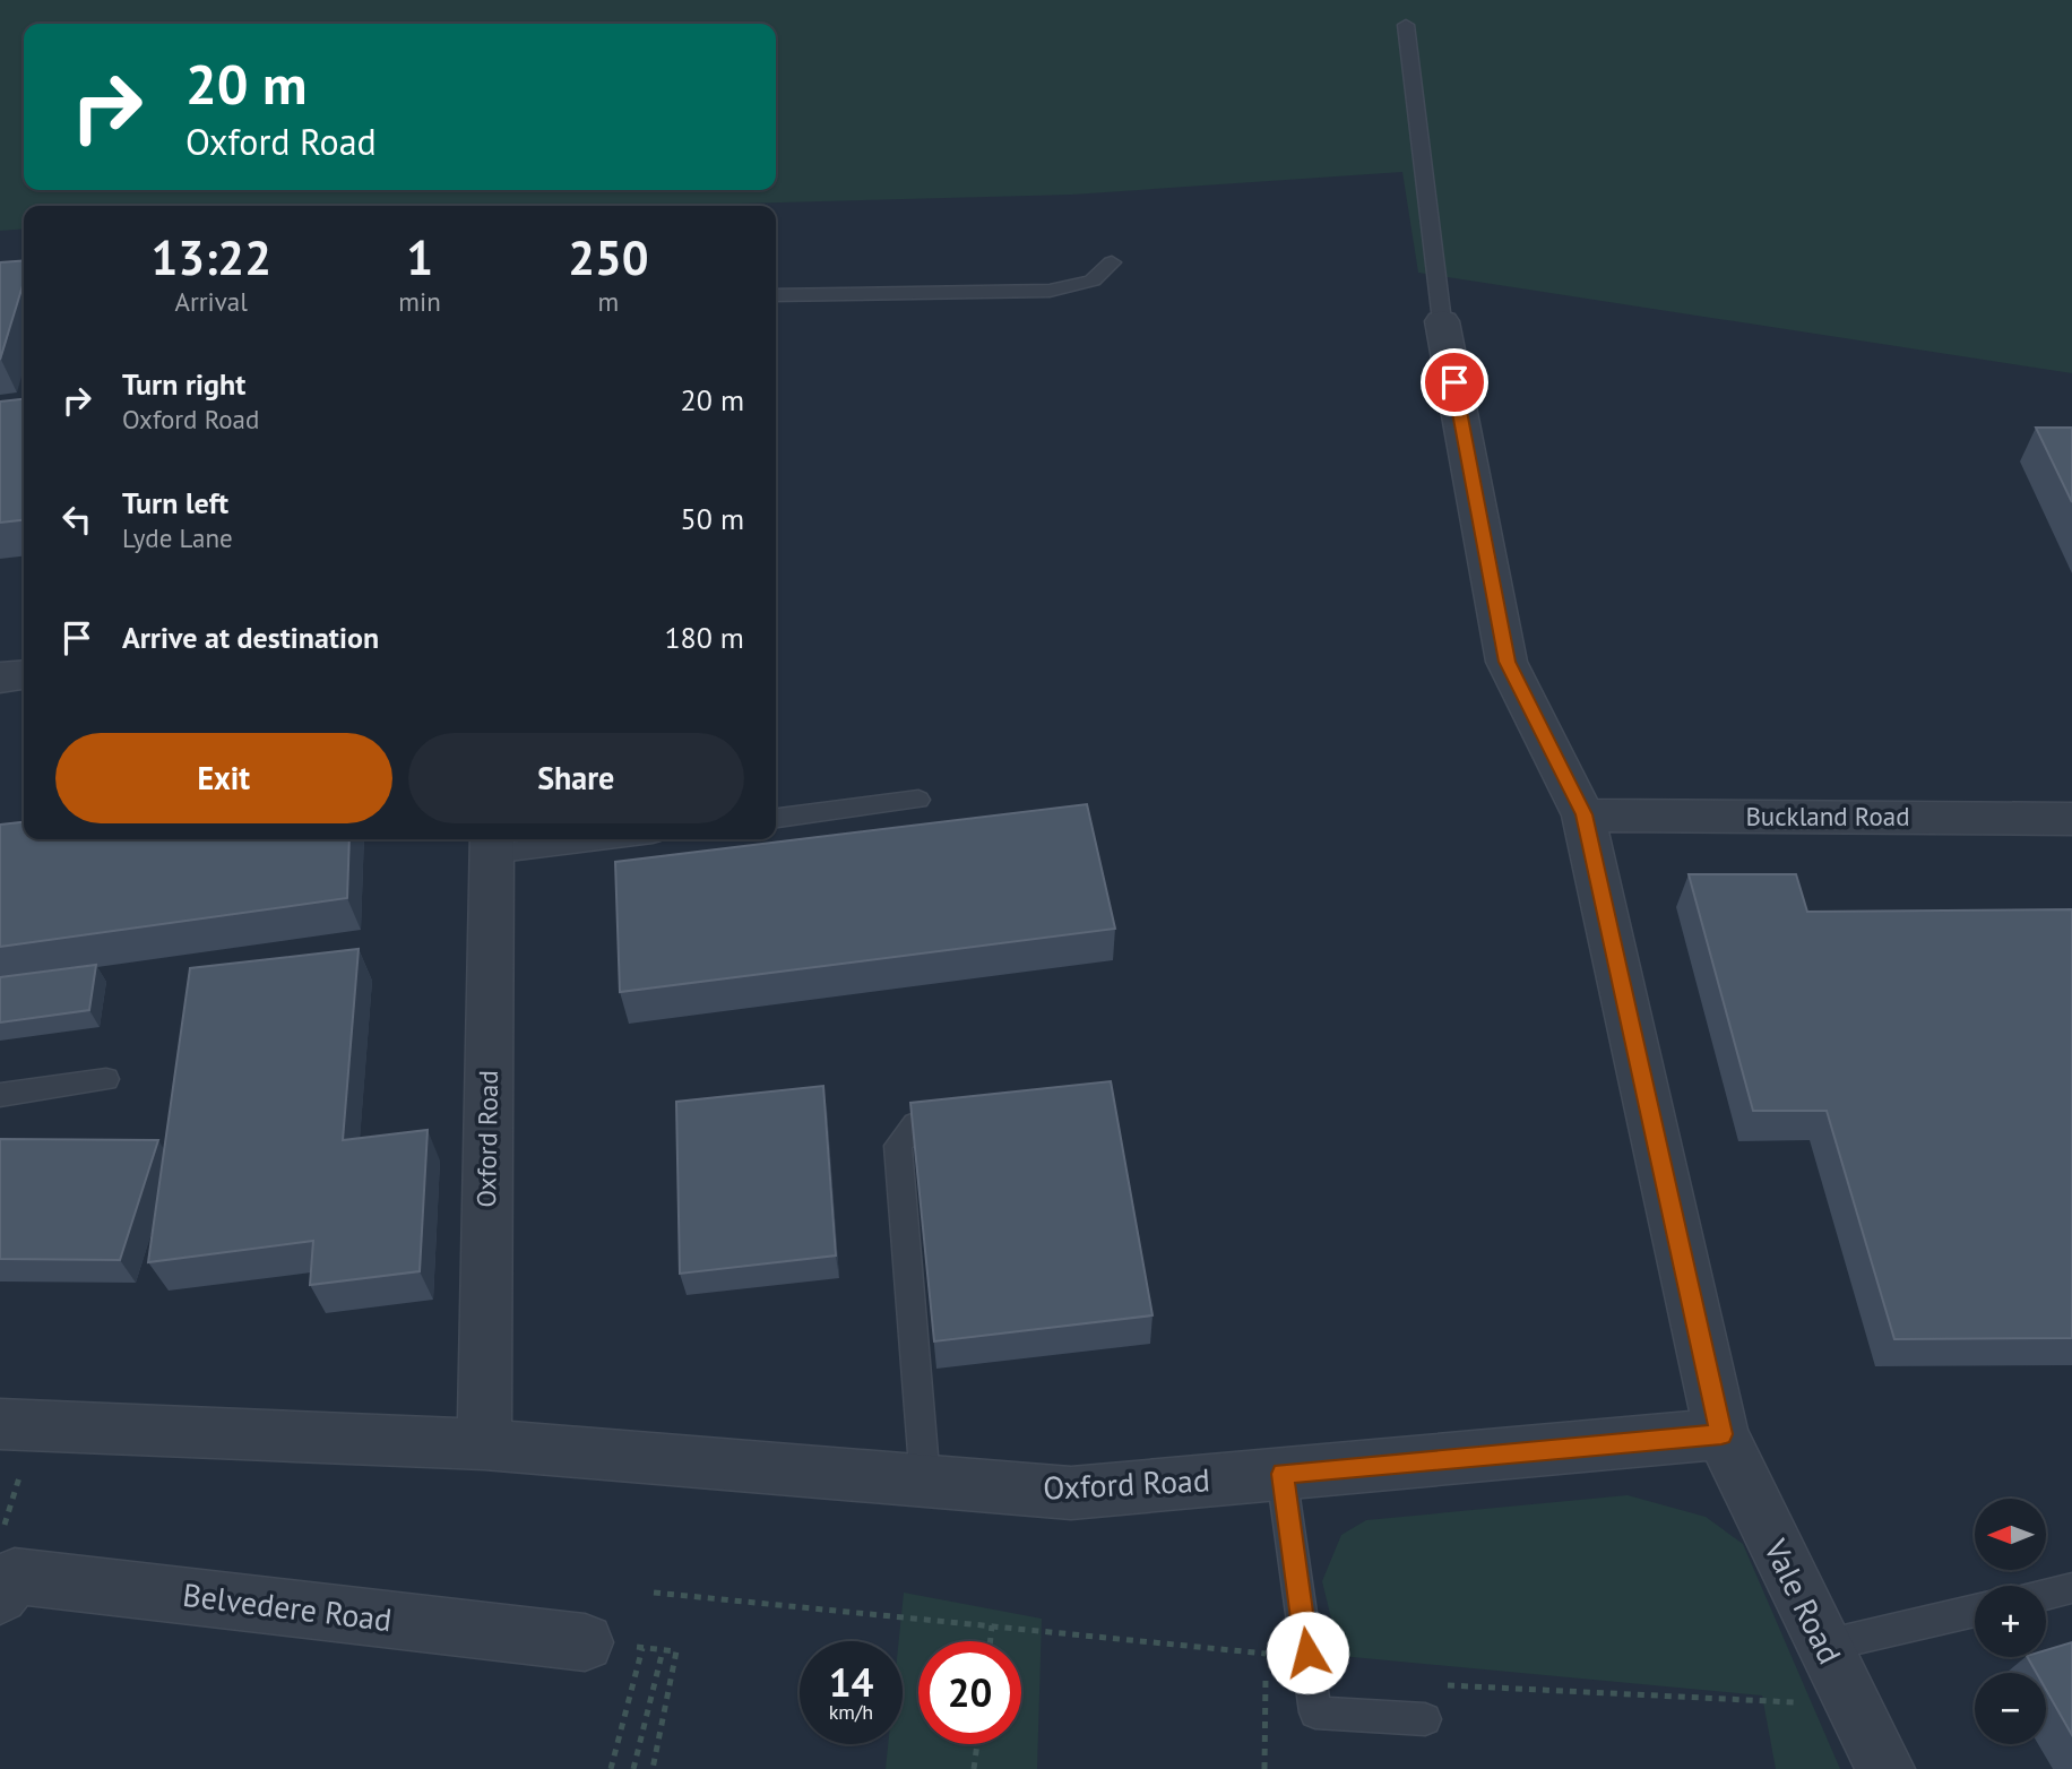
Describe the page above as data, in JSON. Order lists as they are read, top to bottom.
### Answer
{
  "streets": {
    "street": [
      "Buckland Road",
      "Oxford Road",
      "Vale Road",
      "Belvedere Road"
    ]
  },
  "crossings": [
    ["Buckland Road", "Vale Road"],
    ["Oxford Road", "Vale Road"]
  ],
  "north": "left",
  "page": {
    "turn": ["20 m", "Oxford Road"],
    "eta": [
      "13:22",
      "Arrival",
      "1",
      "min",
      "250",
      "m"
    ],
    "list": [
      {
        "name": "Turn right",
        "note": "Oxford Road",
        "value": "20 m"
      },
      {
        "name": "Turn left",
        "note": "Lyde Lane",
        "value": "50 m"
      },
      {
        "name": "Arrive at destination",
        "value": "180 m"
      }
    ],
    "buttons": ["Exit", "Share"],
    "map_buttons": ["+", "−"],
    "speed": "14 km/h",
    "limit": "20"
  }
}
